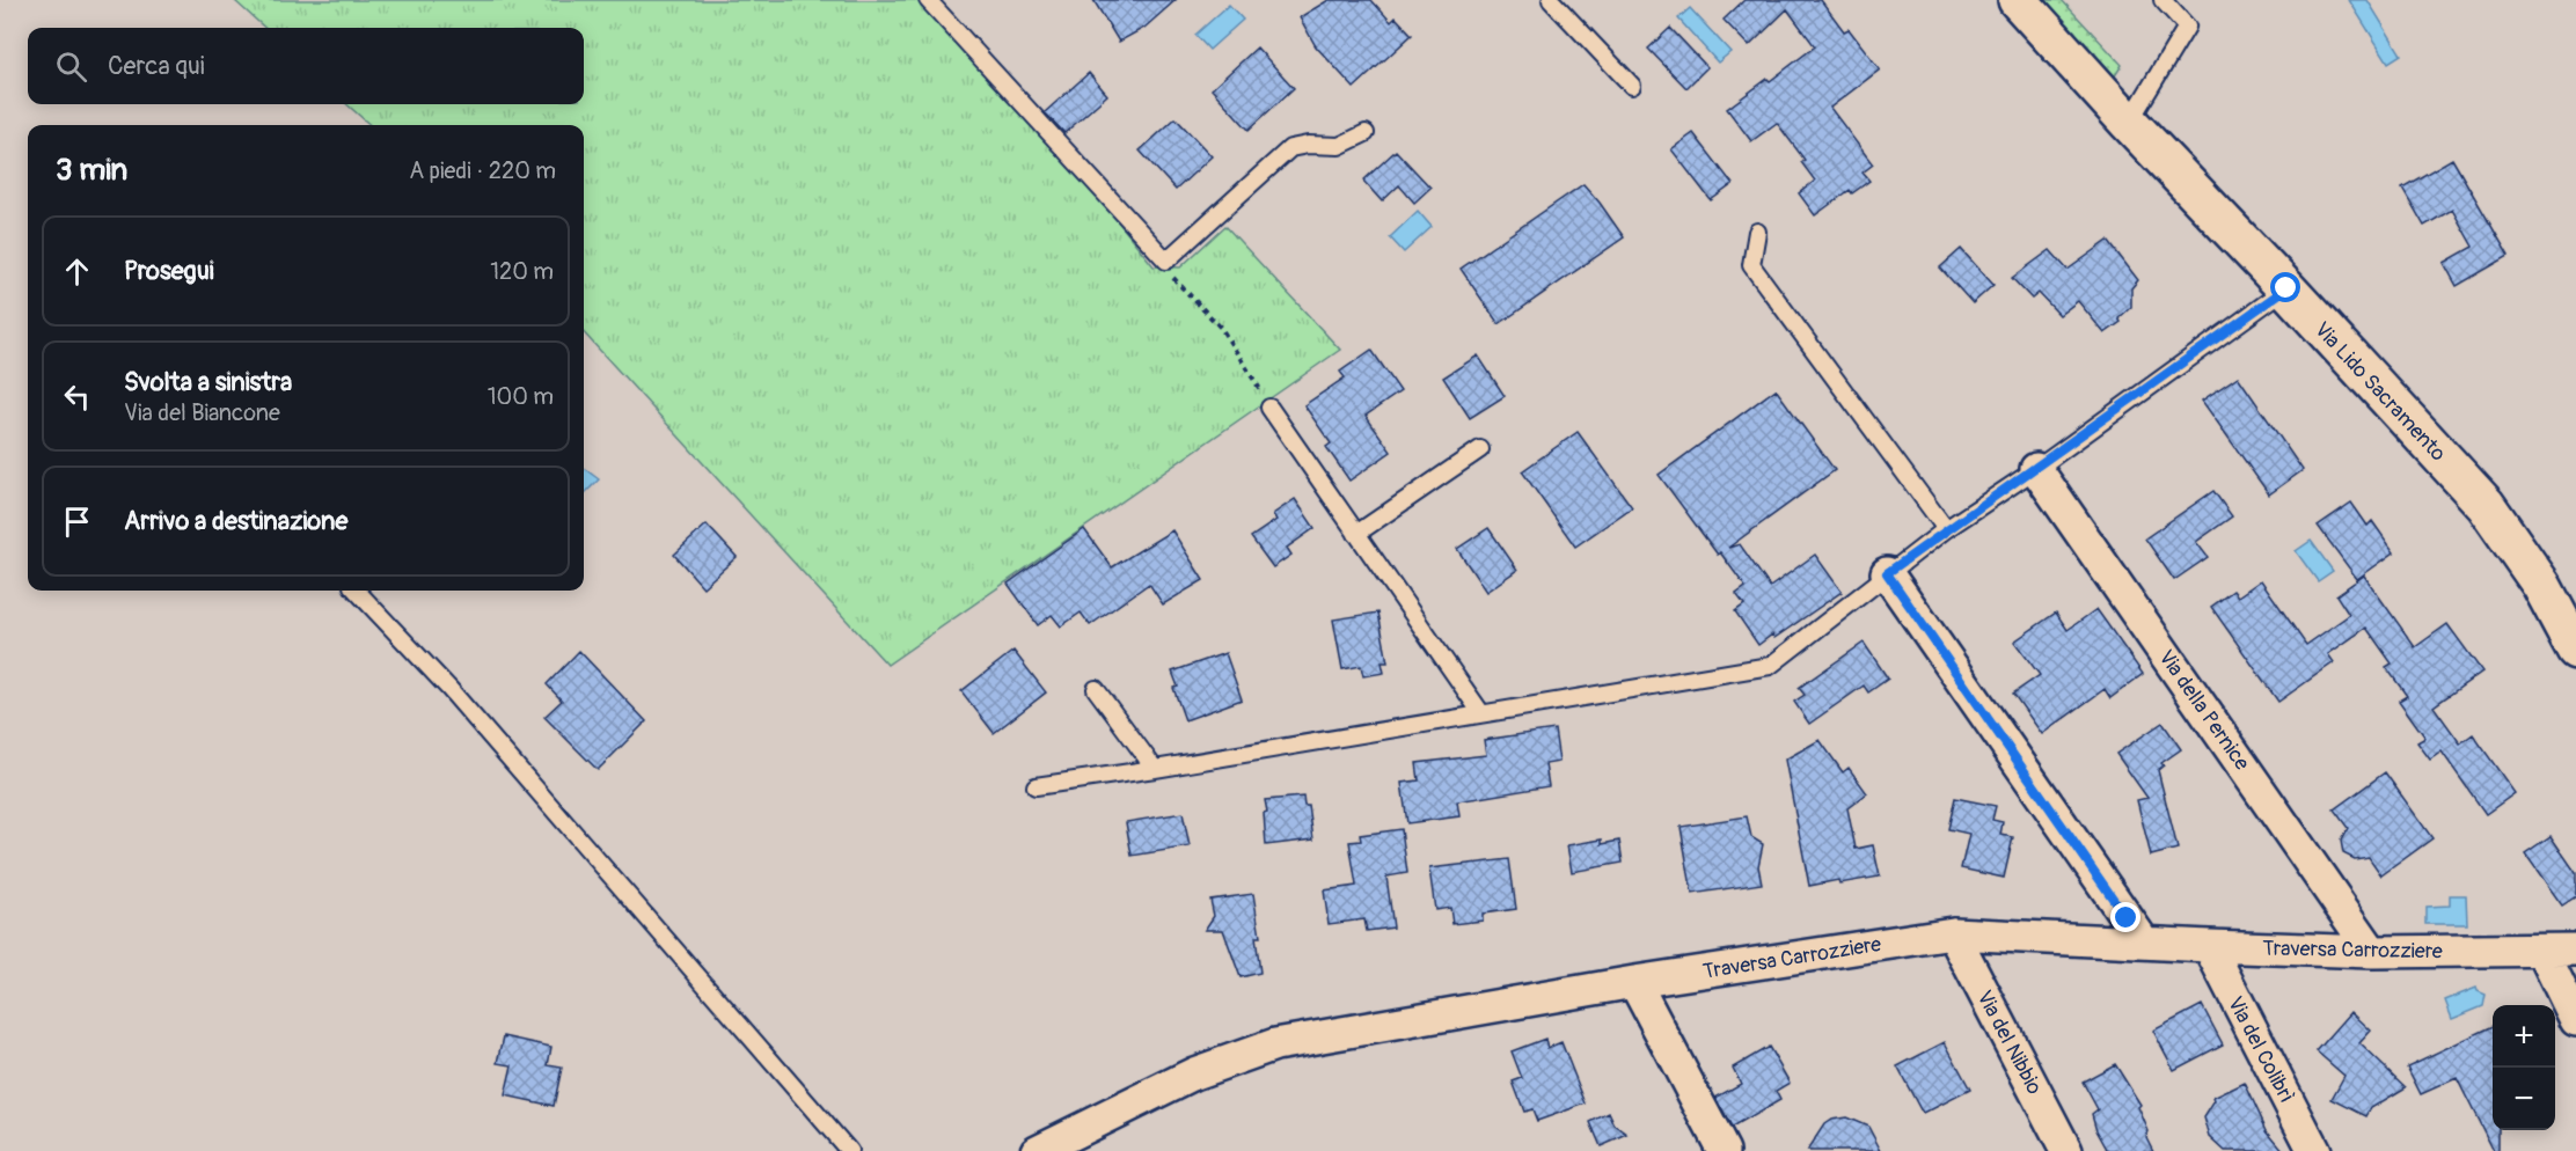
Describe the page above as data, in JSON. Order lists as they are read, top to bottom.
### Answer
{
  "streets": {
    "street": [
      "Via Lido Sacramento",
      "Via della Pernice",
      "Traversa Carrozziere",
      "Via del Nibbio",
      "Via del Colibrì"
    ]
  },
  "crossings": [
    ["Via della Pernice", "Traversa Carrozziere"],
    ["Traversa Carrozziere", "Via del Nibbio"],
    ["Traversa Carrozziere", "Via del Colibrì"]
  ],
  "page": {
    "search": "Cerca qui",
    "heading": ["3 min", "A piedi · 220 m"],
    "list": [
      ["Prosegui", "120 m"],
      ["Svolta a sinistra", "Via del Biancone", "100 m"],
      "Arrivo a destinazione"
    ],
    "map_buttons": ["+", "−"]
  }
}
